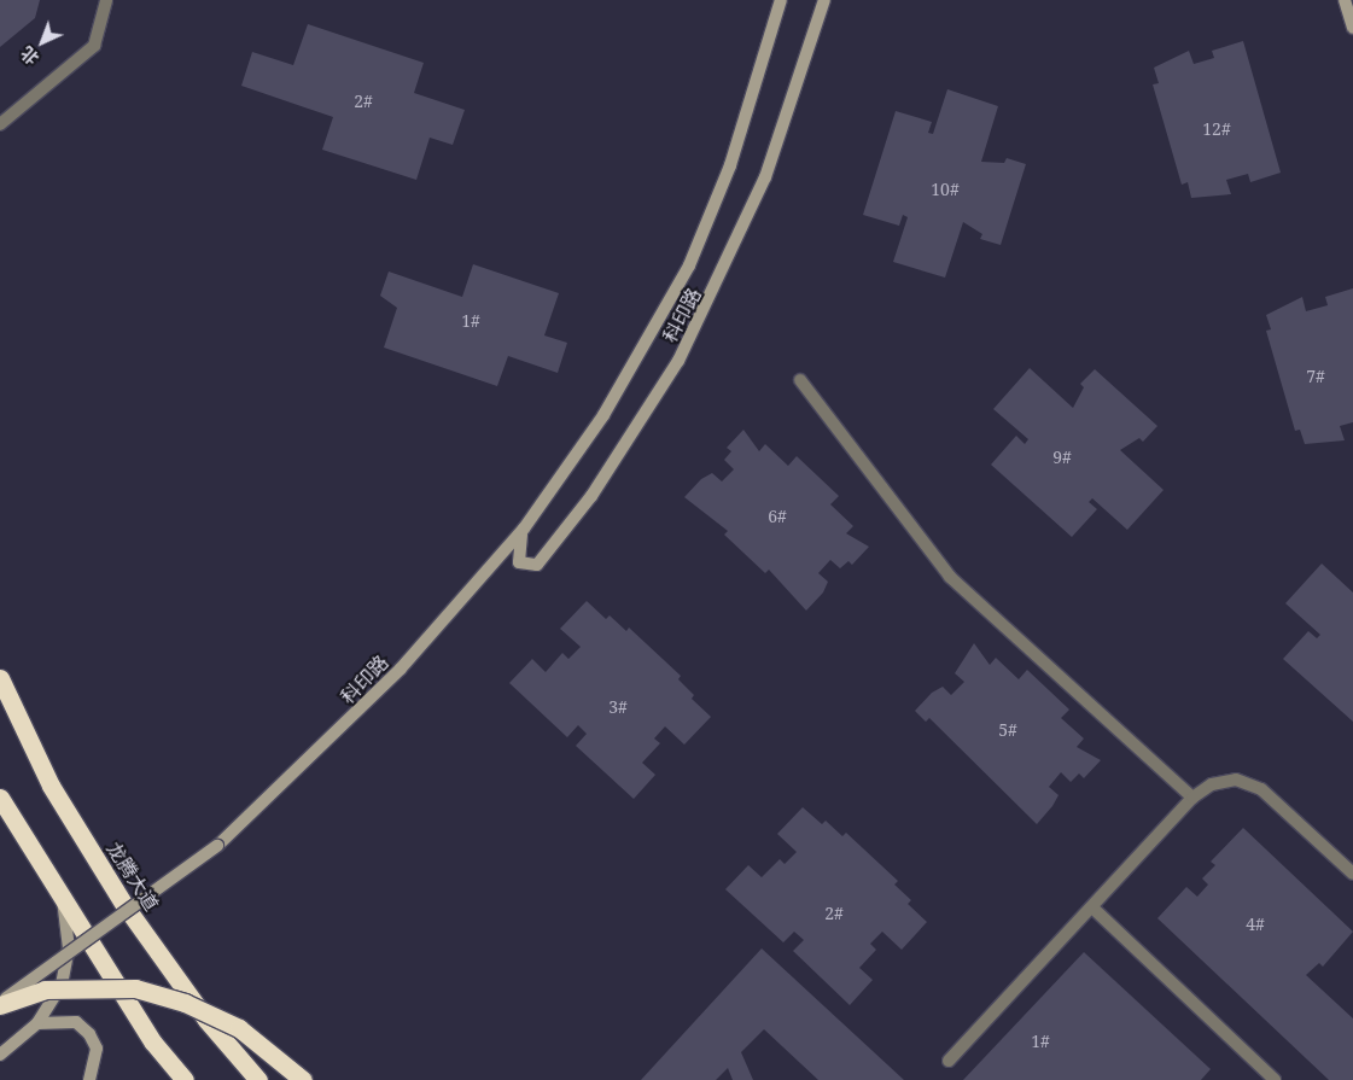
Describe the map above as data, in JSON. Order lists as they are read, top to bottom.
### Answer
{
  "streets": {
    "highway": ["龙腾大道"],
    "street": ["科印路"]
  },
  "house_numbers": [
    "2#",
    "12#",
    "10#",
    "1#",
    "7#",
    "9#",
    "6#",
    "3#",
    "5#",
    "2#",
    "4#",
    "1#"
  ],
  "north": "bottom left"
}
